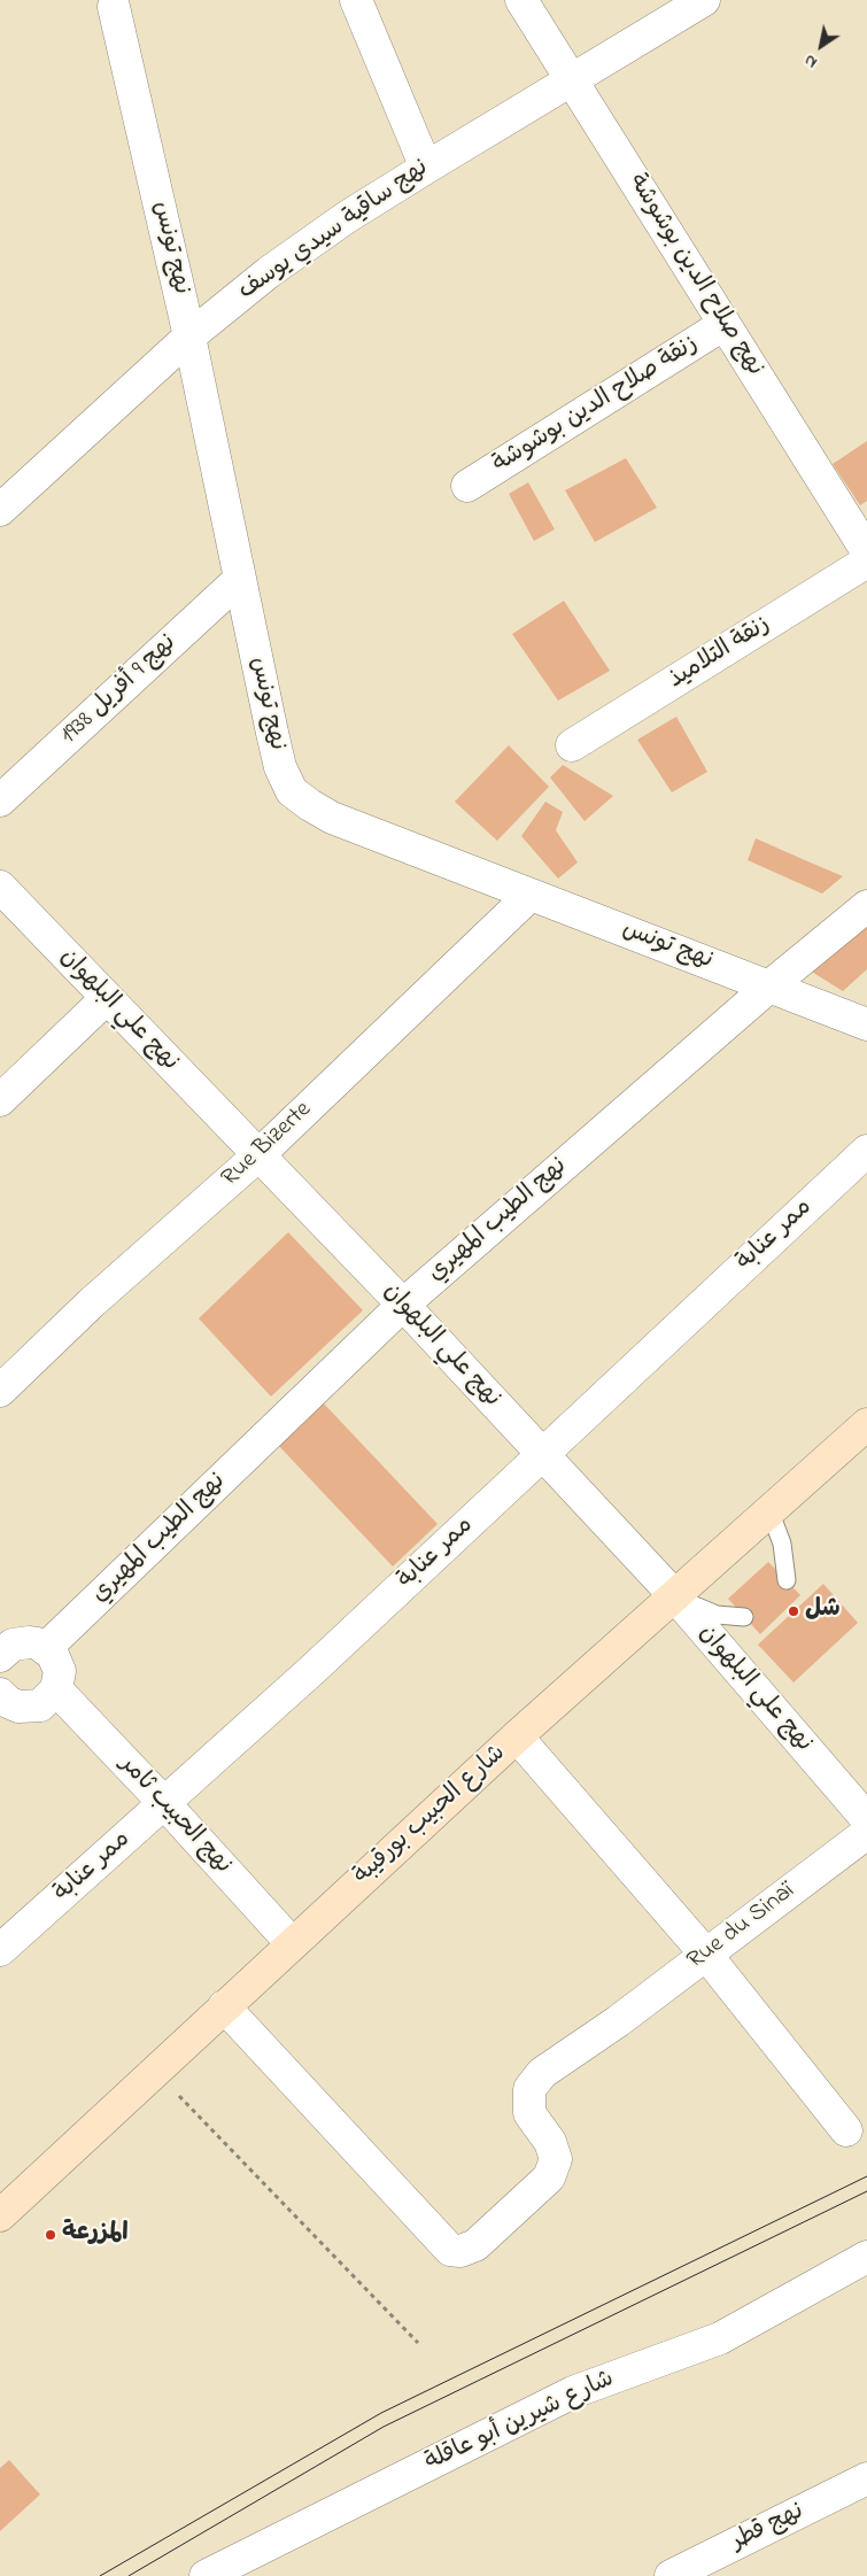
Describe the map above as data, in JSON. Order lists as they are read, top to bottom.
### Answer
{
  "streets": {
    "main road": ["شارع الحبيب بورقيبة"],
    "street": [
      "نهج ساقية سيدي يوسف",
      "نهج تونس",
      "نهج صلاح الدين بوشوشة",
      "زنقة صلاح الدين بوشوشة",
      "زنقة التلاميذ",
      "نهج 9 أفريل 1938",
      "نهج علي البلهوان",
      "Rue Bizerte",
      "نهج الطيب المهيري",
      "ممر عنابة",
      "نهج الحبيب ثامر",
      "Rue du Sinaï",
      "شارع شيرين أبو عاقلة",
      "نهج قطر"
    ]
  },
  "crossings": [
    ["نهج ساقية سيدي يوسف", "نهج تونس"],
    ["نهج ساقية سيدي يوسف", "نهج صلاح الدين بوشوشة"],
    ["نهج تونس", "نهج 9 أفريل 1938"],
    ["نهج تونس", "Rue Bizerte"],
    ["نهج تونس", "نهج الطيب المهيري"],
    ["نهج صلاح الدين بوشوشة", "زنقة صلاح الدين بوشوشة"],
    ["نهج علي البلهوان", "Rue Bizerte"],
    ["نهج علي البلهوان", "نهج الطيب المهيري"],
    ["نهج علي البلهوان", "ممر عنابة"],
    ["نهج علي البلهوان", "شارع الحبيب بورقيبة"],
    ["ممر عنابة", "نهج الحبيب ثامر"],
    ["نهج الحبيب ثامر", "شارع الحبيب بورقيبة"],
    ["شارع الحبيب بورقيبة", "Rue du Sinaï"]
  ],
  "places": ["شل", "المزرعة"],
  "north": "bottom left"
}
